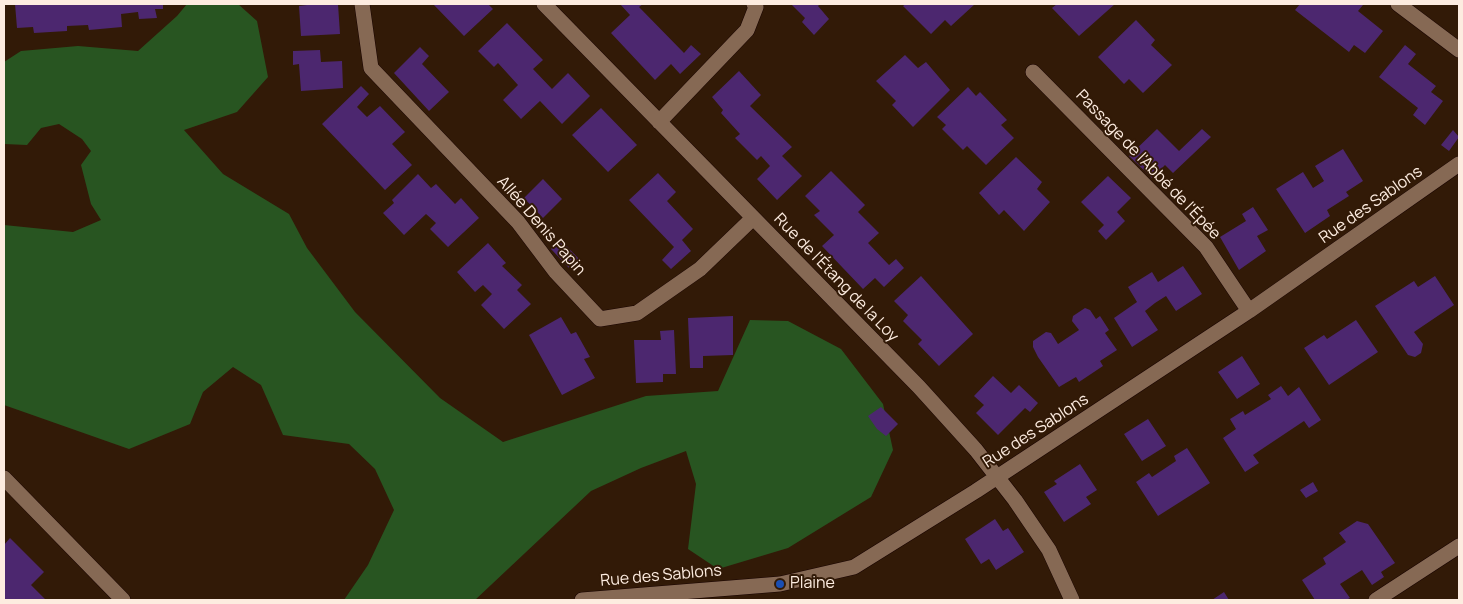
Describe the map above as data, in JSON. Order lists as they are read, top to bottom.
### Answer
{
  "streets": {
    "street": [
      "Passage de l'Abbé de l'Épée",
      "Rue des Sablons",
      "Allée Denis Papin",
      "Rue de l'Étang de la Loy"
    ]
  },
  "crossings": [
    ["Passage de l'Abbé de l'Épée", "Rue des Sablons"],
    ["Rue des Sablons", "Rue de l'Étang de la Loy"],
    ["Allée Denis Papin", "Rue de l'Étang de la Loy"]
  ],
  "places": ["Plaine"]
}
